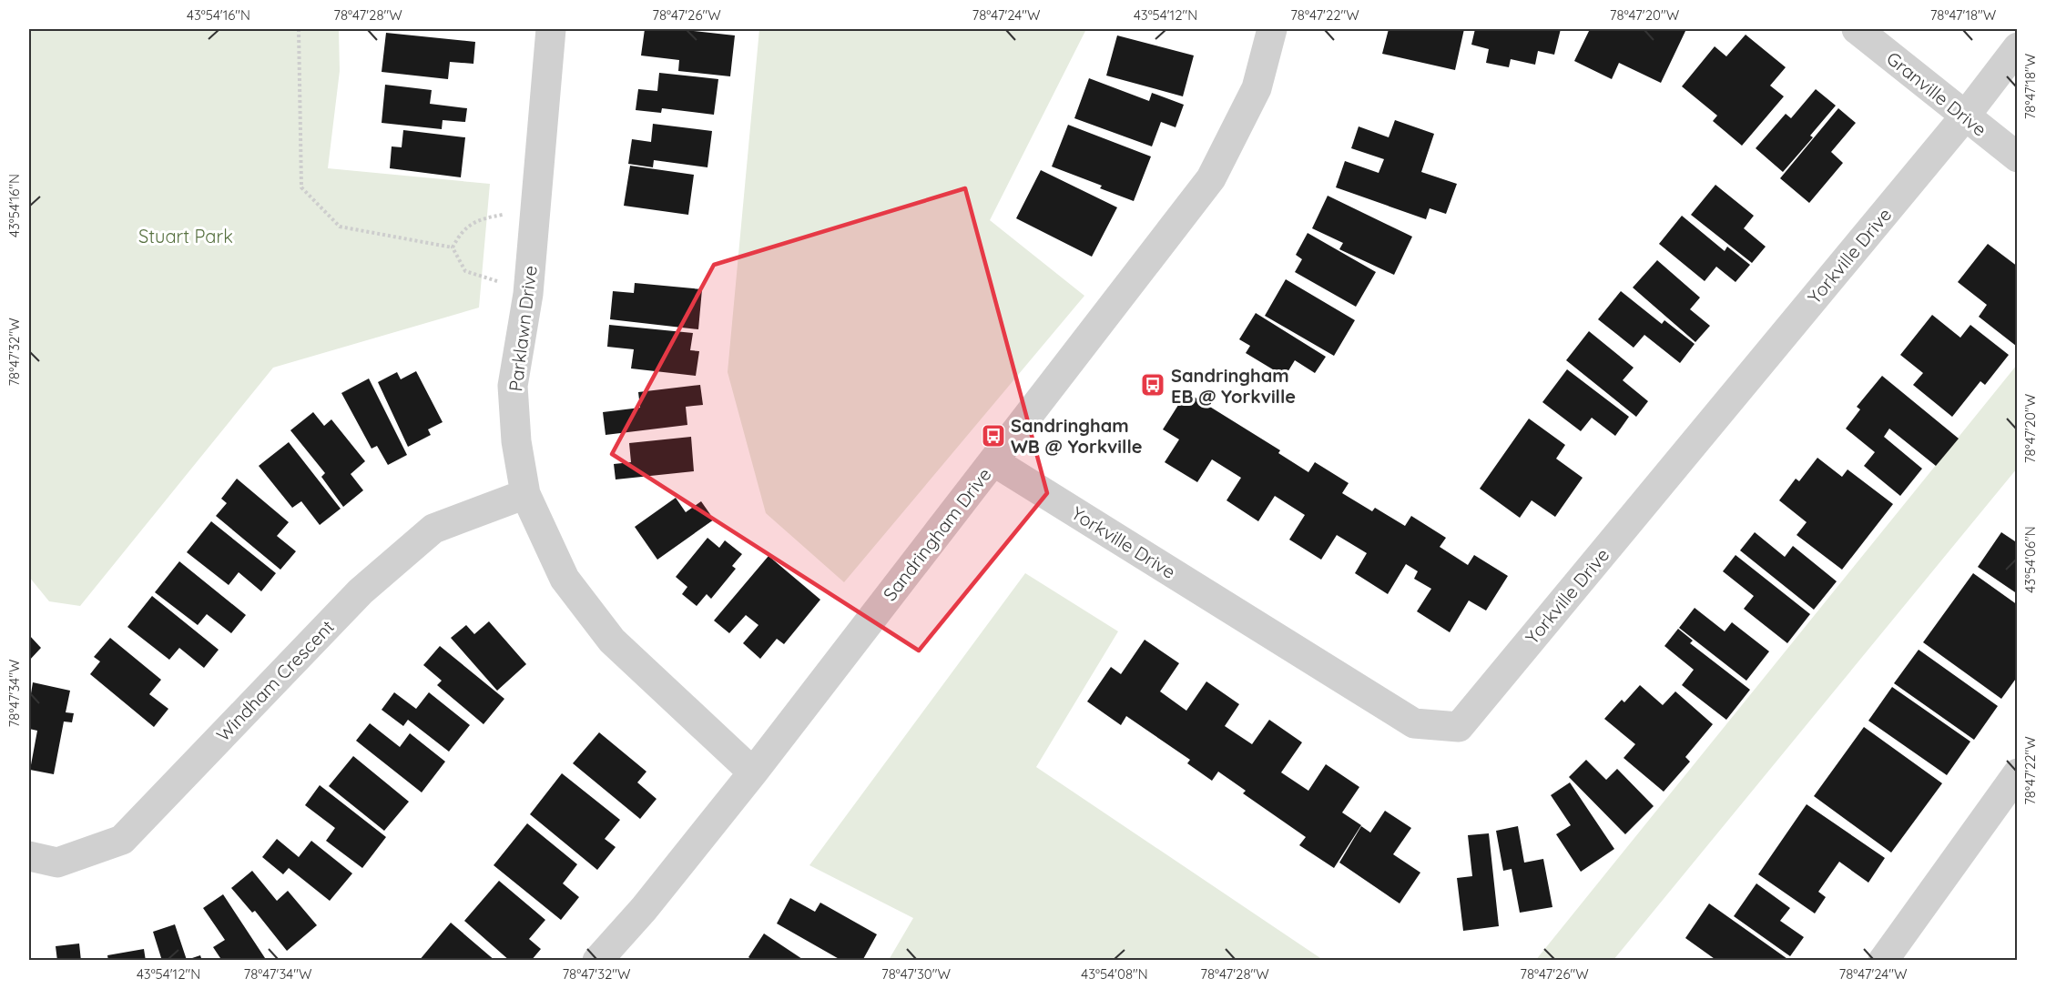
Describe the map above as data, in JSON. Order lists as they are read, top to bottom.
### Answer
{
  "streets": {
    "street": [
      "Granville Drive",
      "Yorkville Drive",
      "Parklawn Drive",
      "Sandringham Drive",
      "Windham Crescent"
    ]
  },
  "crossings": [
    ["Granville Drive", "Yorkville Drive"],
    ["Yorkville Drive", "Sandringham Drive"],
    ["Parklawn Drive", "Sandringham Drive"],
    ["Parklawn Drive", "Windham Crescent"]
  ],
  "parks": ["Stuart Park"],
  "places": {
    "bus stop": ["Sandringham EB @ Yorkville", "Sandringham WB @ Yorkville"]
  },
  "coordinates": [
    "43°54'16\"N",
    "78°47'28\"W",
    "78°47'26\"W",
    "78°47'24\"W",
    "43°54'12\"N",
    "78°47'22\"W",
    "78°47'20\"W",
    "78°47'18\"W",
    "78°47'32\"W",
    "43°54'06\"N",
    "78°47'34\"W",
    "78°47'30\"W",
    "43°54'08\"N"
  ]
}
